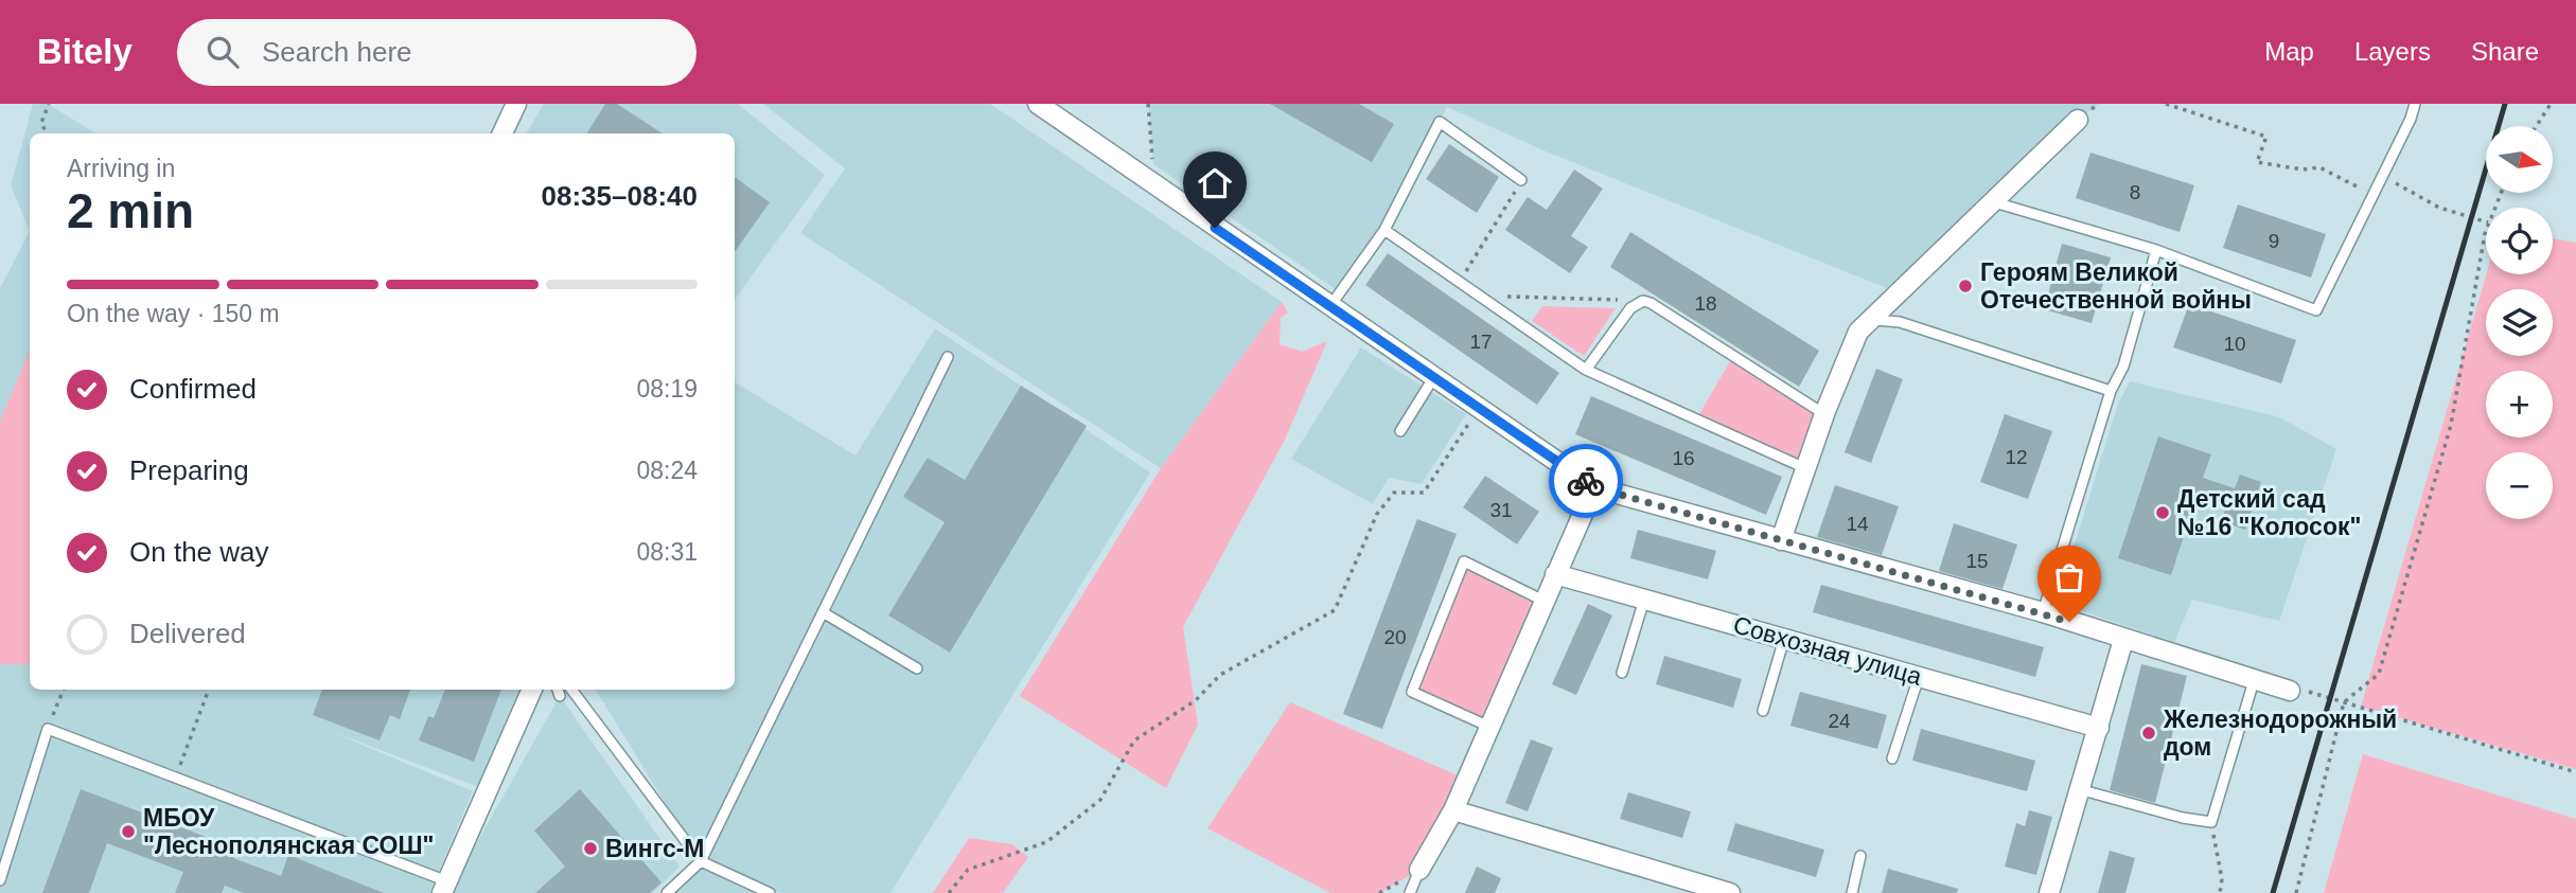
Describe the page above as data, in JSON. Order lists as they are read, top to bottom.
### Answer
{
  "streets": {
    "street": ["Совхозная улица"]
  },
  "places": [
    "Героям Великой Отечественной войны",
    "Детский сад №16 \"Колосок\"",
    "Железнодорожный дом",
    "МБОУ \"Леснополянская СОШ\"",
    "Вингс-М"
  ],
  "house_numbers": [
    "8",
    "9",
    "18",
    "17",
    "10",
    "12",
    "16",
    "31",
    "14",
    "15",
    "20",
    "24"
  ],
  "north": "right",
  "page": {
    "header": "Bitely",
    "search": "Search here",
    "nav": ["Map", "Layers", "Share"],
    "map_buttons": ["+", "−"],
    "heading": ["2 min", "Arriving in", "08:35–08:40"],
    "bar": "On the way · 150 m",
    "list": [
      ["Confirmed", "08:19"],
      ["Preparing", "08:24"],
      ["On the way", "08:31"],
      "Delivered"
    ]
  }
}
